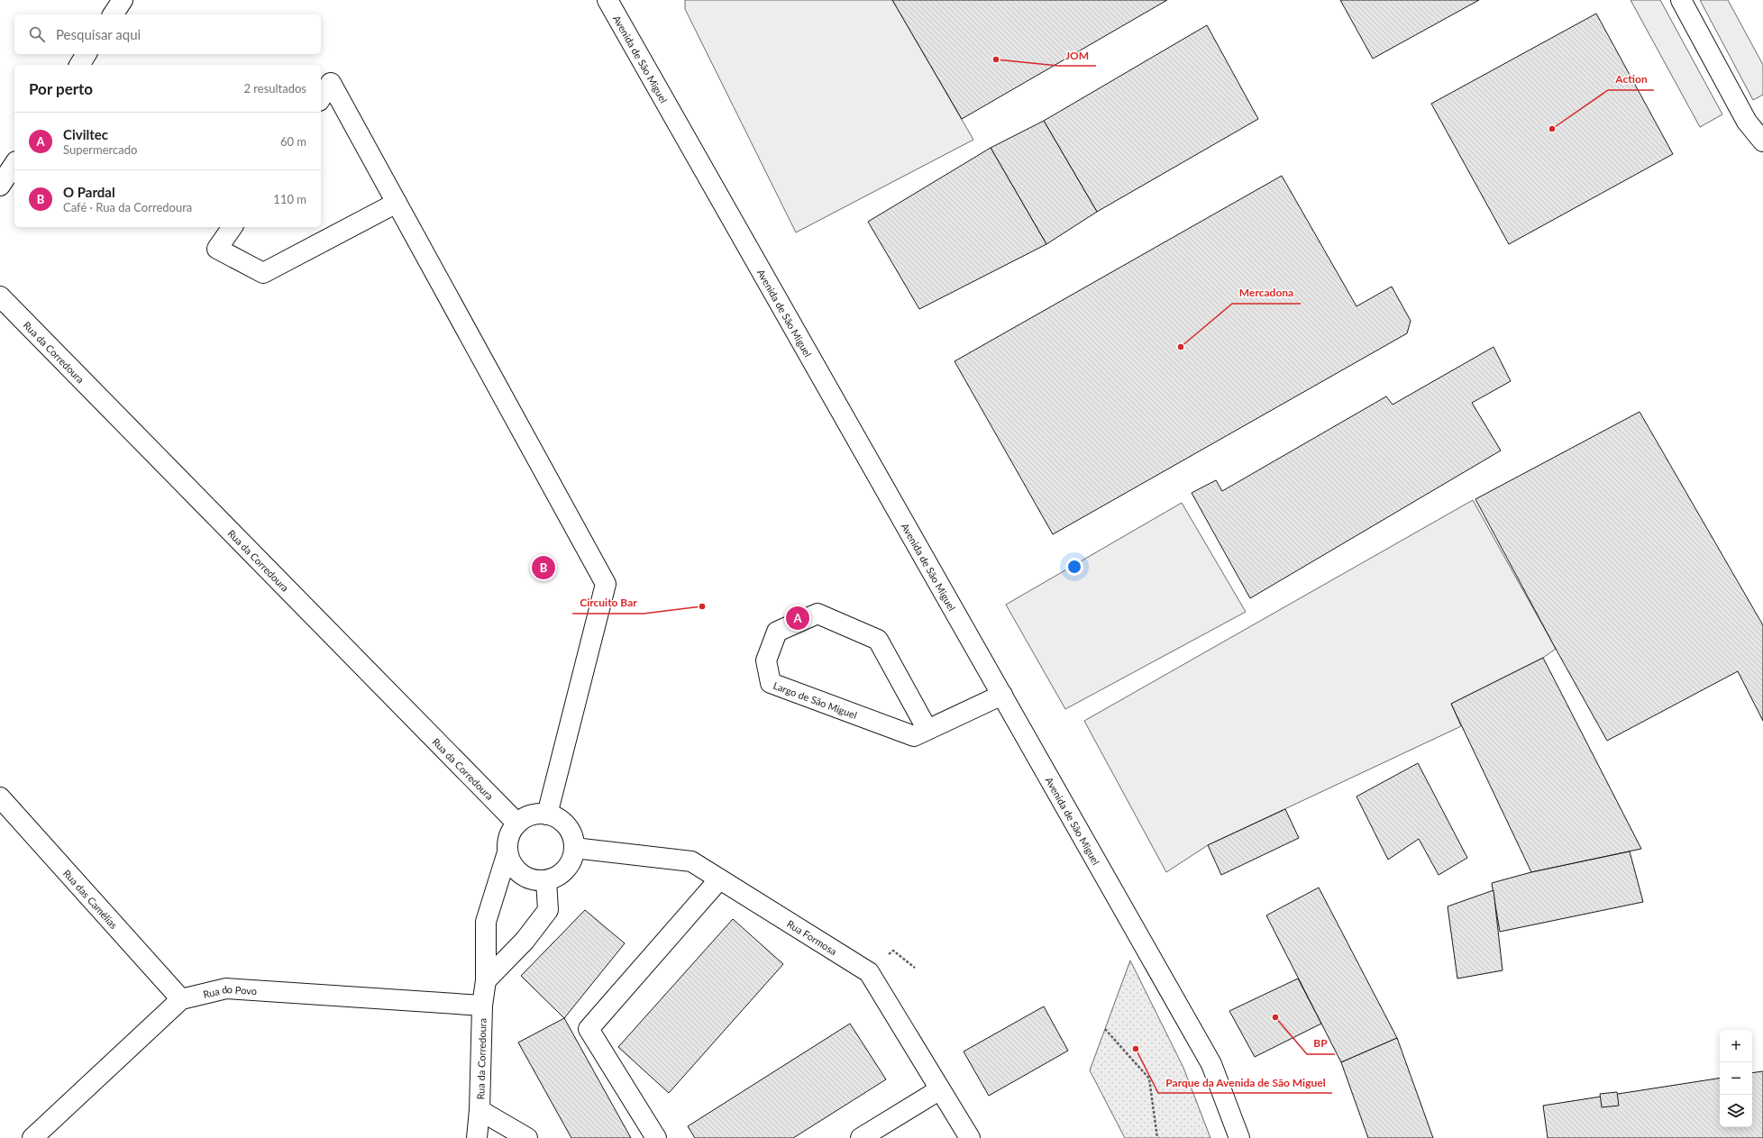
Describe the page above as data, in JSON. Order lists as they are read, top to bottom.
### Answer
{
  "streets": {
    "street": [
      "Avenida de São Miguel",
      "Rua da Corredoura",
      "Largo de São Miguel",
      "Rua das Camélias",
      "Rua Formosa",
      "Rua do Povo"
    ]
  },
  "crossings": [
    ["Avenida de São Miguel", "Largo de São Miguel"],
    ["Rua da Corredoura", "Rua Formosa"],
    ["Rua da Corredoura", "Rua do Povo"],
    ["Rua das Camélias", "Rua do Povo"]
  ],
  "places": [
    "JOM",
    "Action",
    "Mercadona",
    "Circuito Bar",
    "BP",
    "Parque da Avenida de São Miguel"
  ],
  "page": {
    "search": "Pesquisar aqui",
    "heading": ["Por perto", "2 resultados"],
    "list": [
      {
        "mark": "A",
        "name": "Civiltec",
        "note": "Supermercado",
        "value": "60 m"
      },
      {
        "mark": "B",
        "name": "O Pardal",
        "note": "Café · Rua da Corredoura",
        "value": "110 m"
      }
    ],
    "pins": ["B", "A"],
    "map_buttons": ["+", "−"]
  }
}
